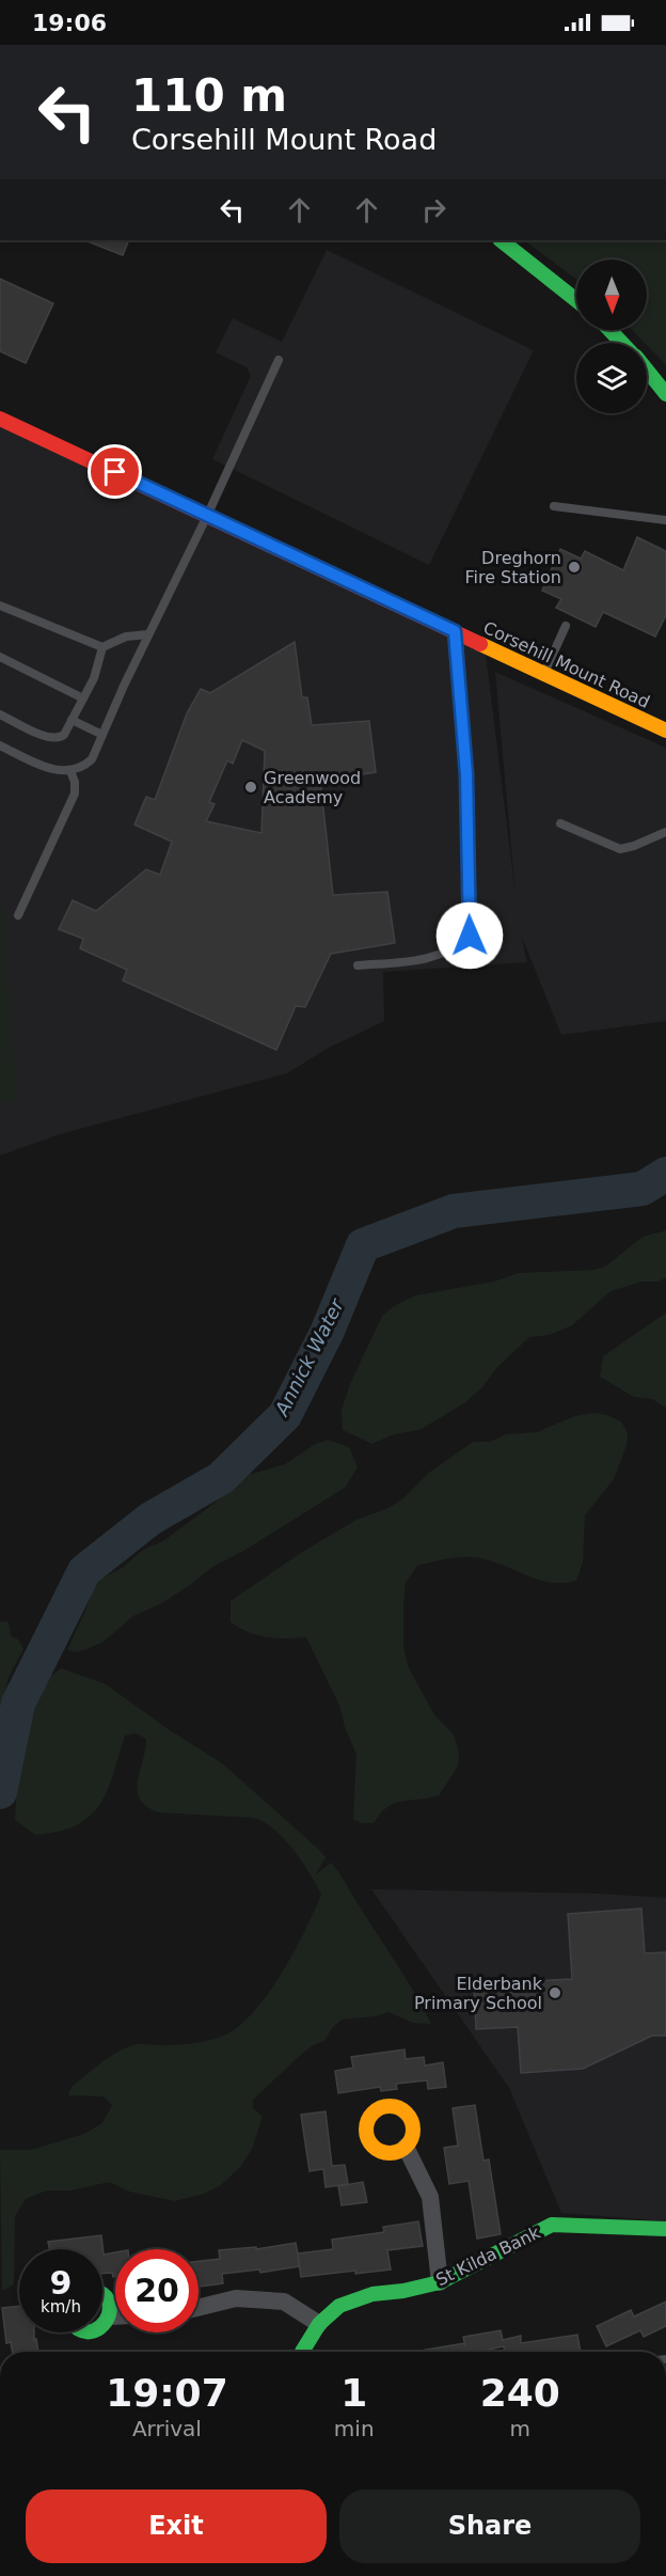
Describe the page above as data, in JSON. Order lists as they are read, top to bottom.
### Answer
{
  "streets": {
    "main road": ["Corsehill Mount Road", "St Kilda Bank"]
  },
  "water": ["Annick Water"],
  "places": ["Dreghorn Fire Station", "Greenwood Academy", "Elderbank Primary School"],
  "north": "bottom",
  "page": {
    "status": "19:06",
    "turn": ["110 m", "Corsehill Mount Road"],
    "speed": "9 km/h",
    "limit": "20",
    "eta": [
      "19:07",
      "Arrival",
      "1",
      "min",
      "240",
      "m"
    ],
    "buttons": ["Exit", "Share"]
  }
}
